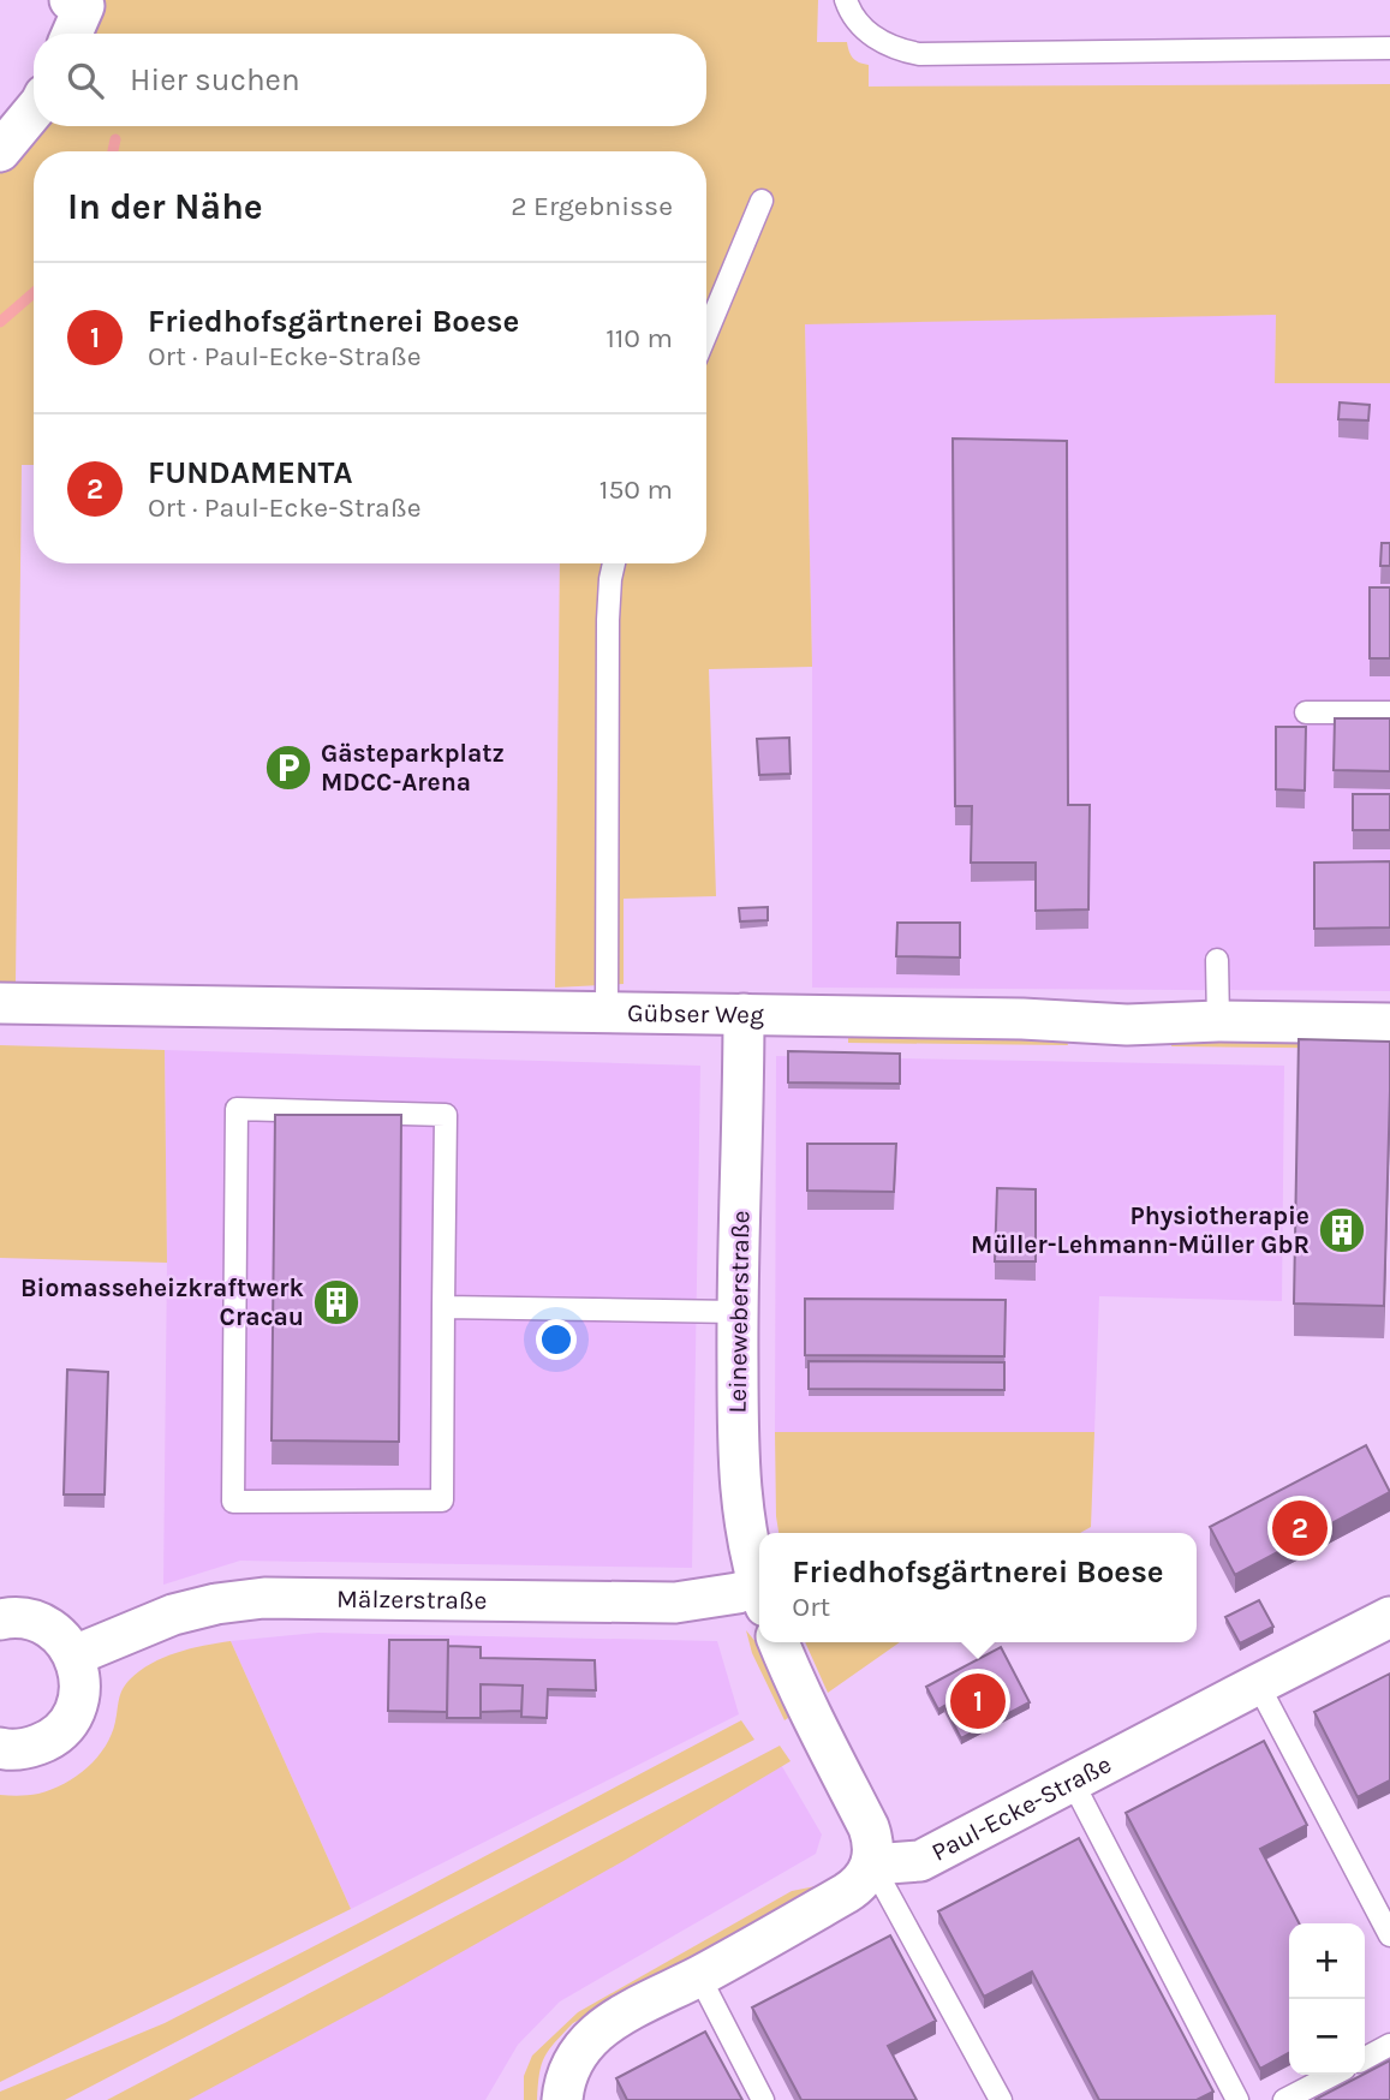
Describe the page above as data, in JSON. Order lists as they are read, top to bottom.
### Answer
{
  "streets": {
    "street": [
      "Gübser Weg",
      "Leineweberstraße",
      "Mälzerstraße",
      "Paul-Ecke-Straße"
    ]
  },
  "crossings": [
    ["Gübser Weg", "Leineweberstraße"]
  ],
  "places": {
    "parking": ["Gästeparkplatz MDCC-Arena"],
    "building": ["Physiotherapie Müller-Lehmann-Müller GbR", "Biomasseheizkraftwerk Cracau"]
  },
  "page": {
    "search": "Hier suchen",
    "heading": ["In der Nähe", "2 Ergebnisse"],
    "list": [
      {
        "mark": "1",
        "name": "Friedhofsgärtnerei Boese",
        "note": "Ort · Paul-Ecke-Straße",
        "value": "110 m"
      },
      {
        "mark": "2",
        "name": "FUNDAMENTA",
        "note": "Ort · Paul-Ecke-Straße",
        "value": "150 m"
      }
    ],
    "pins": ["2", "1"],
    "popup": ["Friedhofsgärtnerei Boese", "Ort"],
    "map_buttons": ["+", "−"]
  }
}
